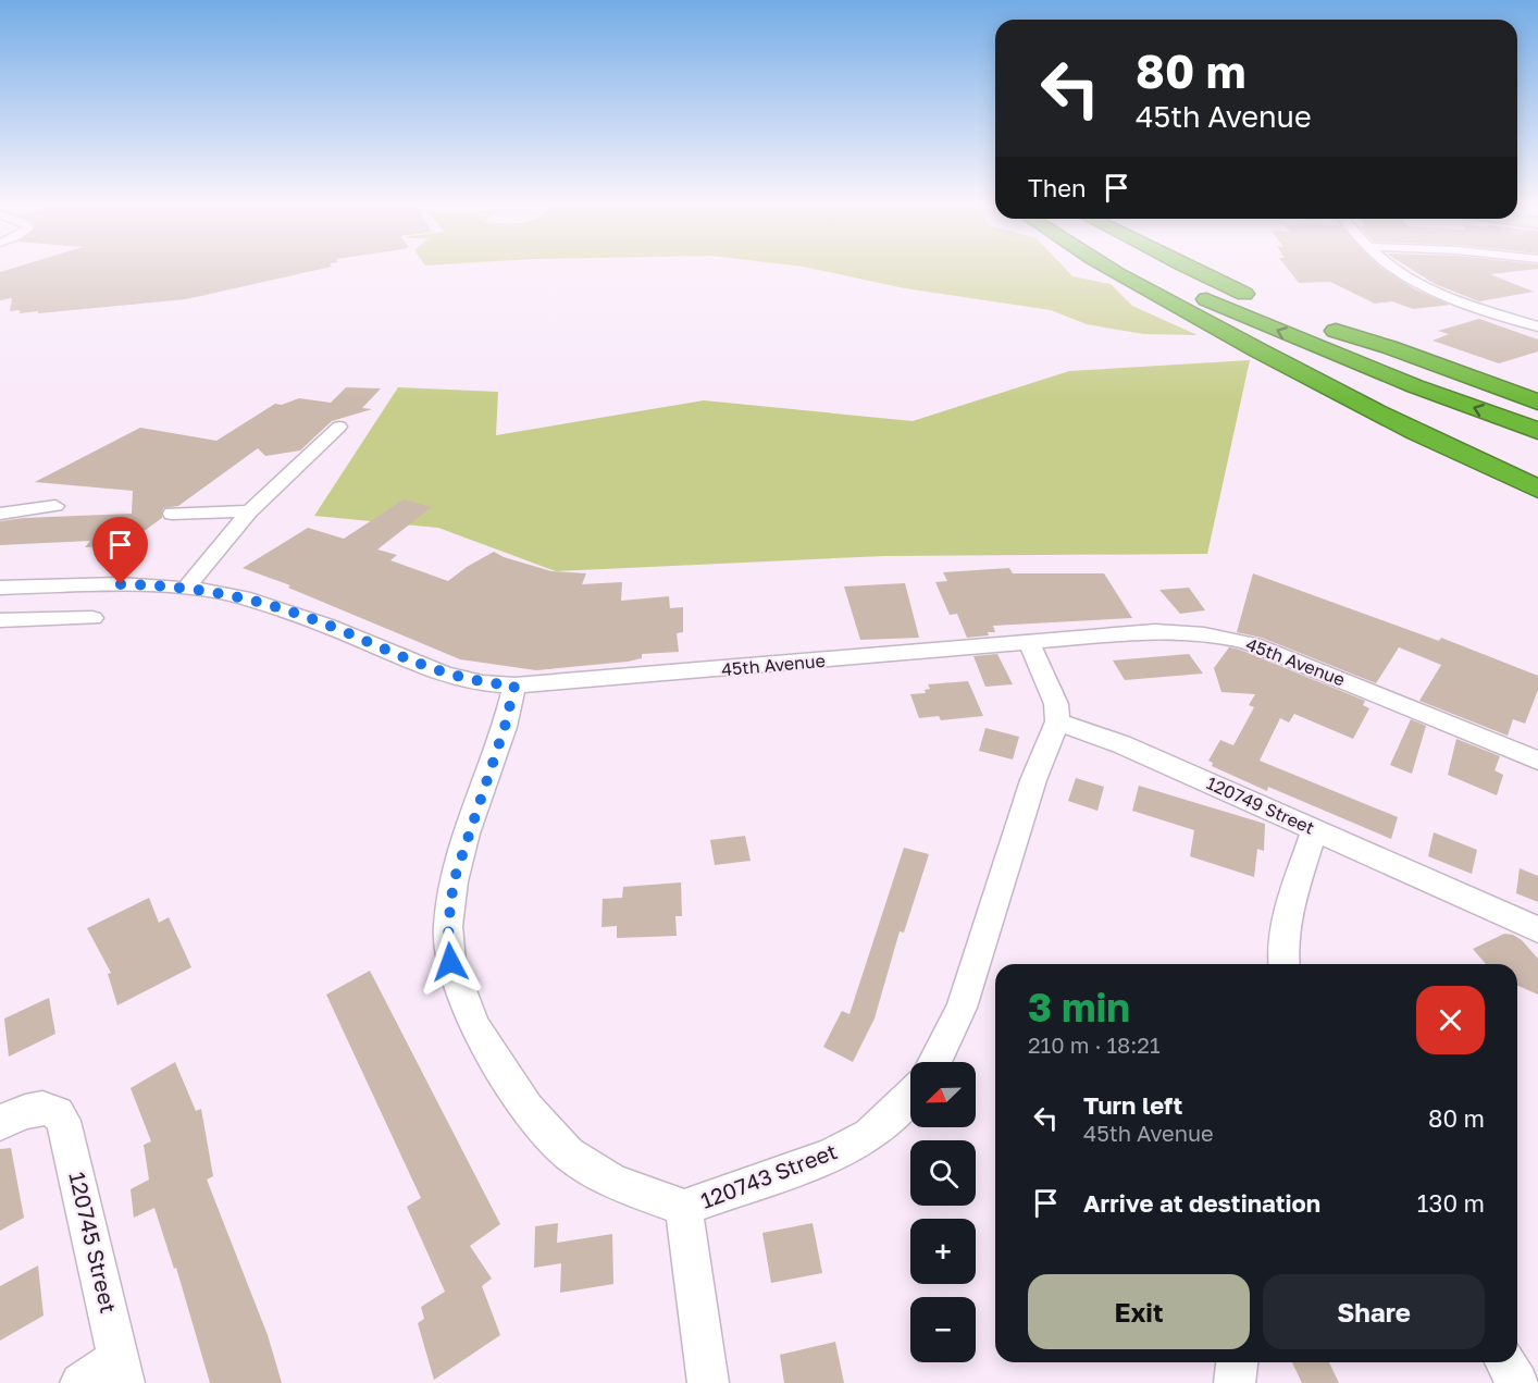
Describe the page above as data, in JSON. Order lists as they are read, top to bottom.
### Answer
{
  "streets": {
    "street": [
      "45th Avenue",
      "120749 Street",
      "120743 Street",
      "120745 Street"
    ]
  },
  "crossings": [
    ["45th Avenue", "120743 Street"]
  ],
  "north": "bottom left",
  "page": {
    "turn": ["80 m", "45th Avenue"],
    "then": "Then",
    "heading": ["3 min", "210 m · 18:21"],
    "map_buttons": ["+", "−"],
    "list": [
      {
        "name": "Turn left",
        "note": "45th Avenue",
        "value": "80 m"
      },
      {
        "name": "Arrive at destination",
        "value": "130 m"
      }
    ],
    "buttons": ["Exit", "Share"]
  }
}
